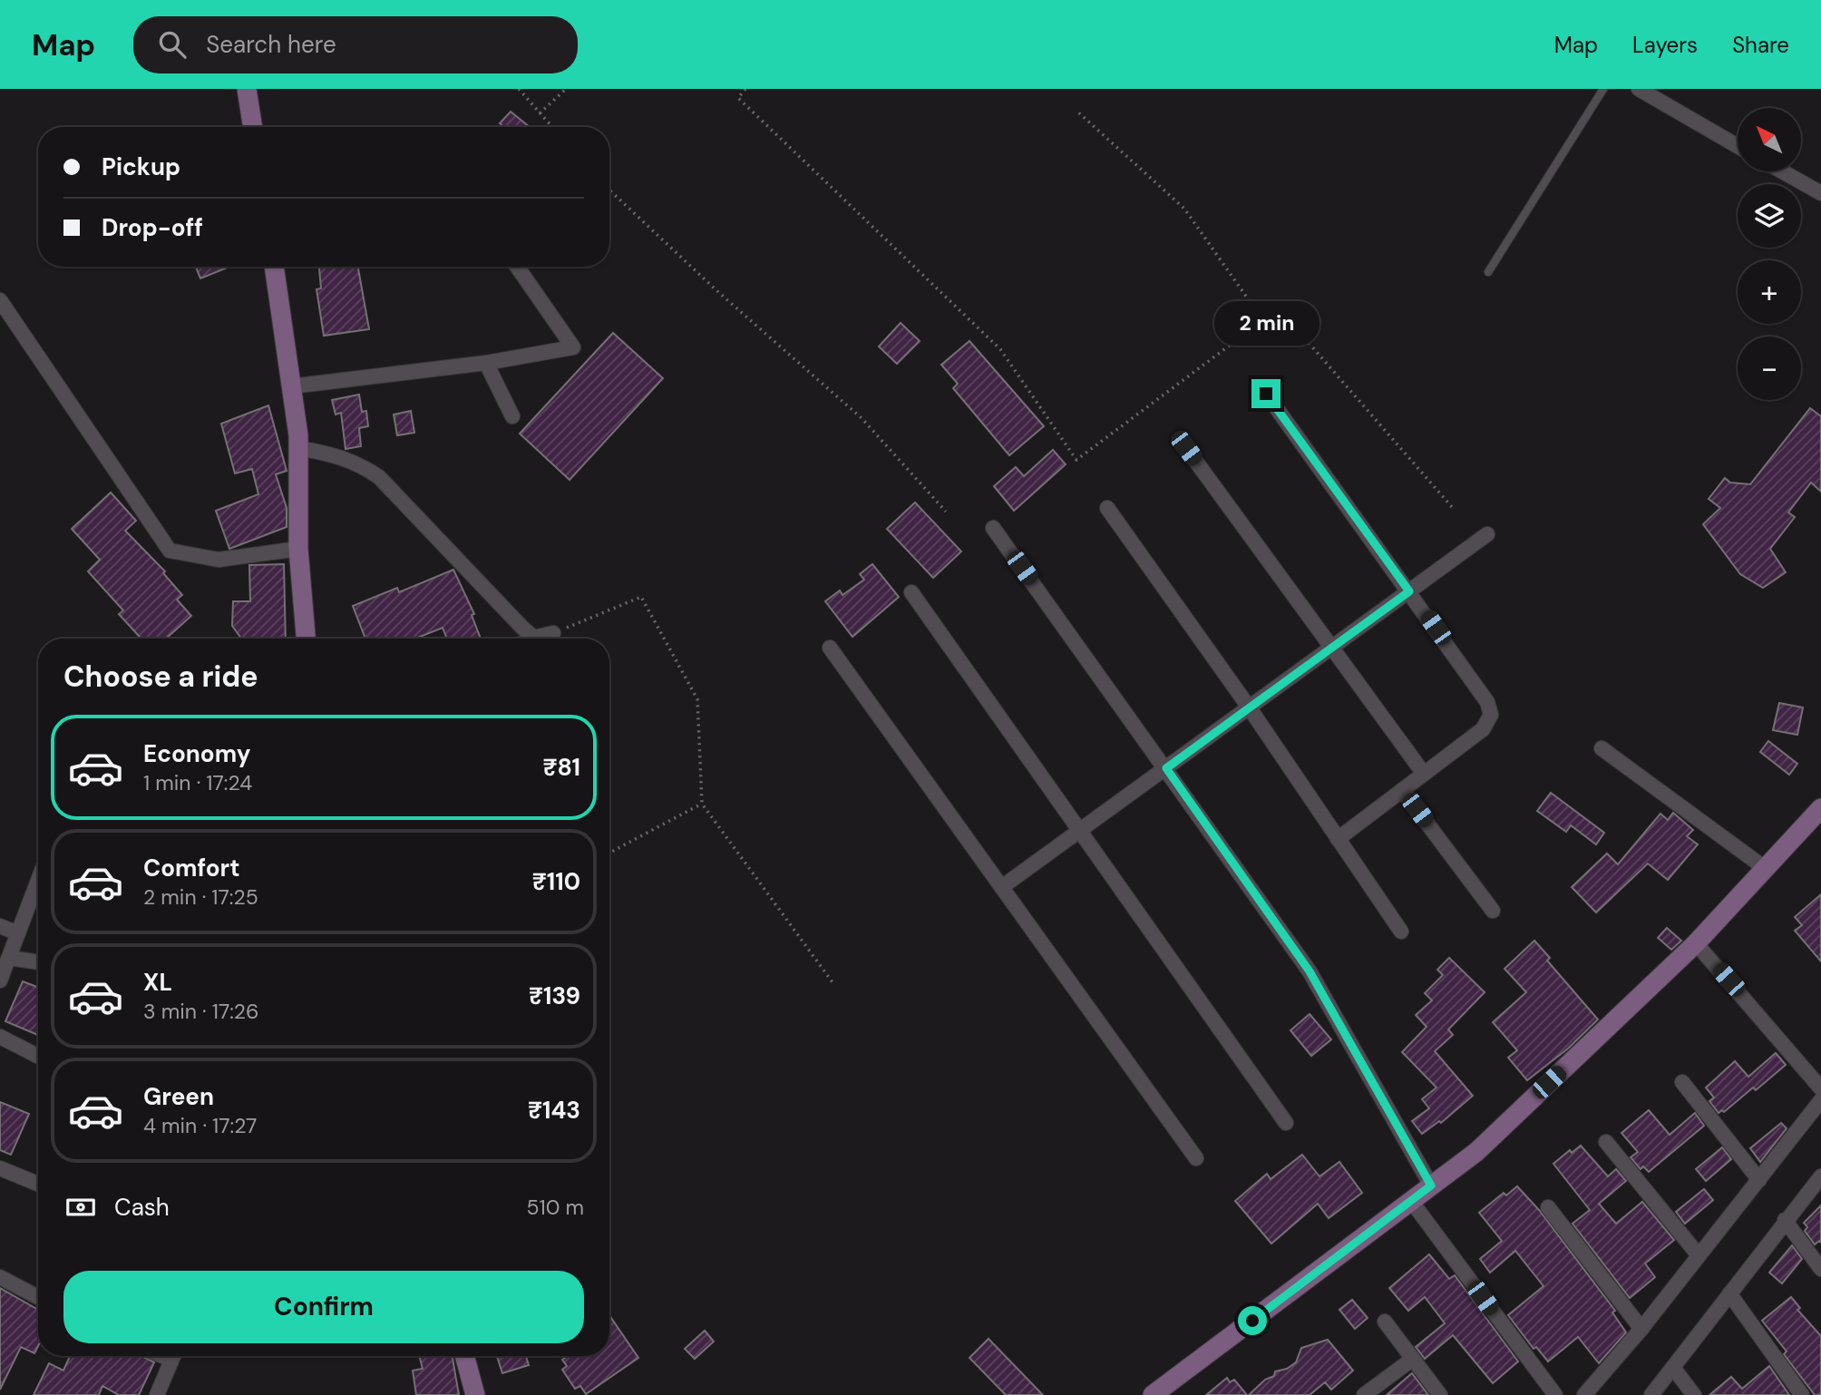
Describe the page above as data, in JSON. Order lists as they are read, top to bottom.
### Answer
{
  "north": "top left",
  "page": {
    "header": "Map",
    "search": "Search here",
    "nav": ["Map", "Layers", "Share"],
    "map_buttons": ["+", "−"],
    "banner": ["Pickup", "Drop-off"],
    "bubble": "2 min",
    "heading": "Choose a ride",
    "list": [
      {
        "name": "Economy",
        "note": "1 min · 17:24",
        "value": "₹81"
      },
      {
        "name": "Comfort",
        "note": "2 min · 17:25",
        "value": "₹110"
      },
      {
        "name": "XL",
        "note": "3 min · 17:26",
        "value": "₹139"
      },
      {
        "name": "Green",
        "note": "4 min · 17:27",
        "value": "₹143"
      }
    ],
    "pay": ["Cash", "510 m"],
    "buttons": "Confirm"
  }
}
